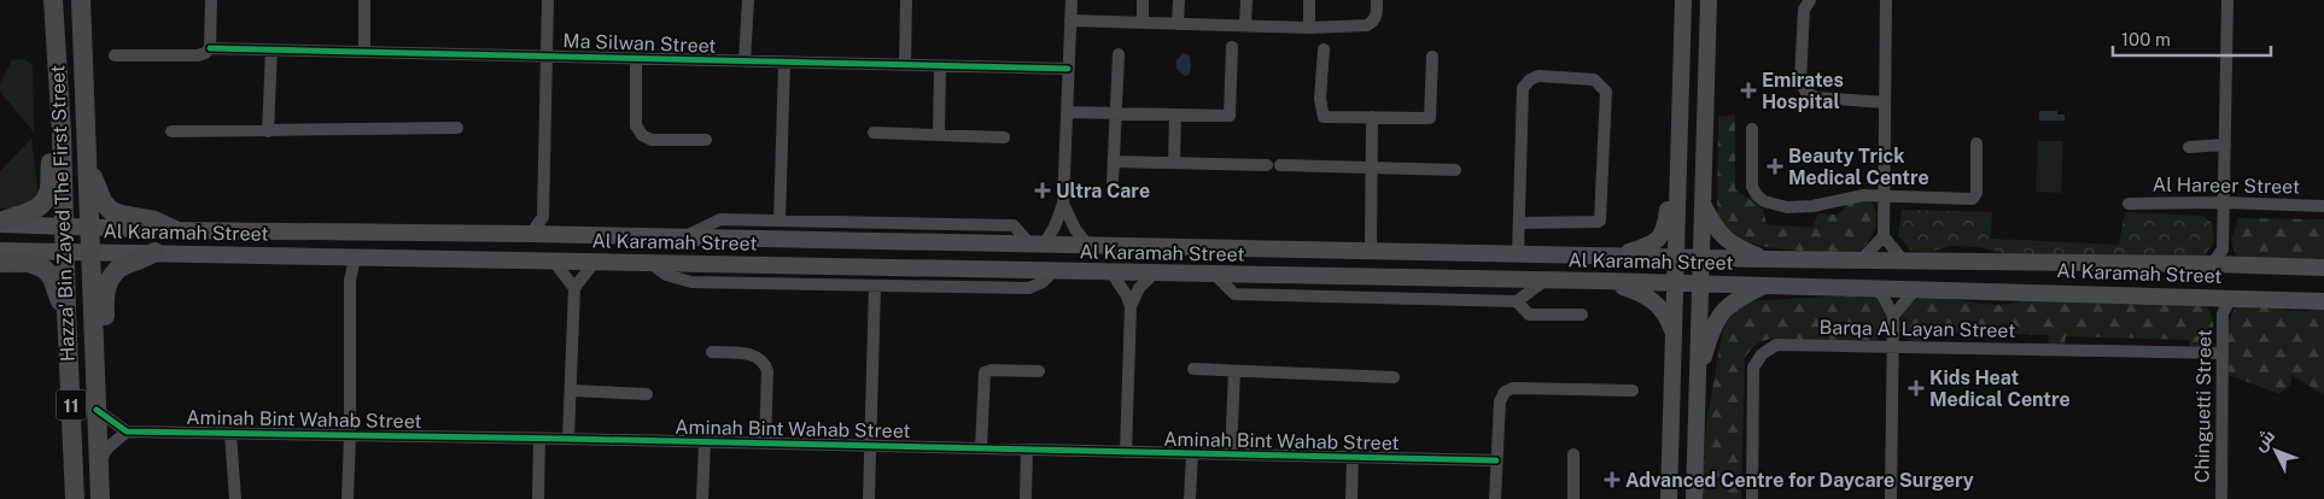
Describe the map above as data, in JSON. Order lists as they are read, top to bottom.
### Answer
{
  "streets": {
    "main road": ["Hazza' Bin Zayed The First Street", "Al Karamah Street", "11"],
    "street": [
      "Ma Silwan Street",
      "Al Hareer Street",
      "Barqa Al Layan Street",
      "Chinguetti Street",
      "Aminah Bint Wahab Street"
    ]
  },
  "crossings": [
    ["Hazza' Bin Zayed The First Street", "Al Karamah Street"],
    ["Al Karamah Street", "Chinguetti Street"],
    ["Barqa Al Layan Street", "Chinguetti Street"]
  ],
  "places": {
    "health": [
      "Emirates Hospital",
      "Beauty Trick Medical Centre",
      "Ultra Care",
      "Kids Heat Medical Centre",
      "Advanced Centre for Daycare Surgery"
    ]
  },
  "scale_bar": "100 m",
  "north": "top left"
}
